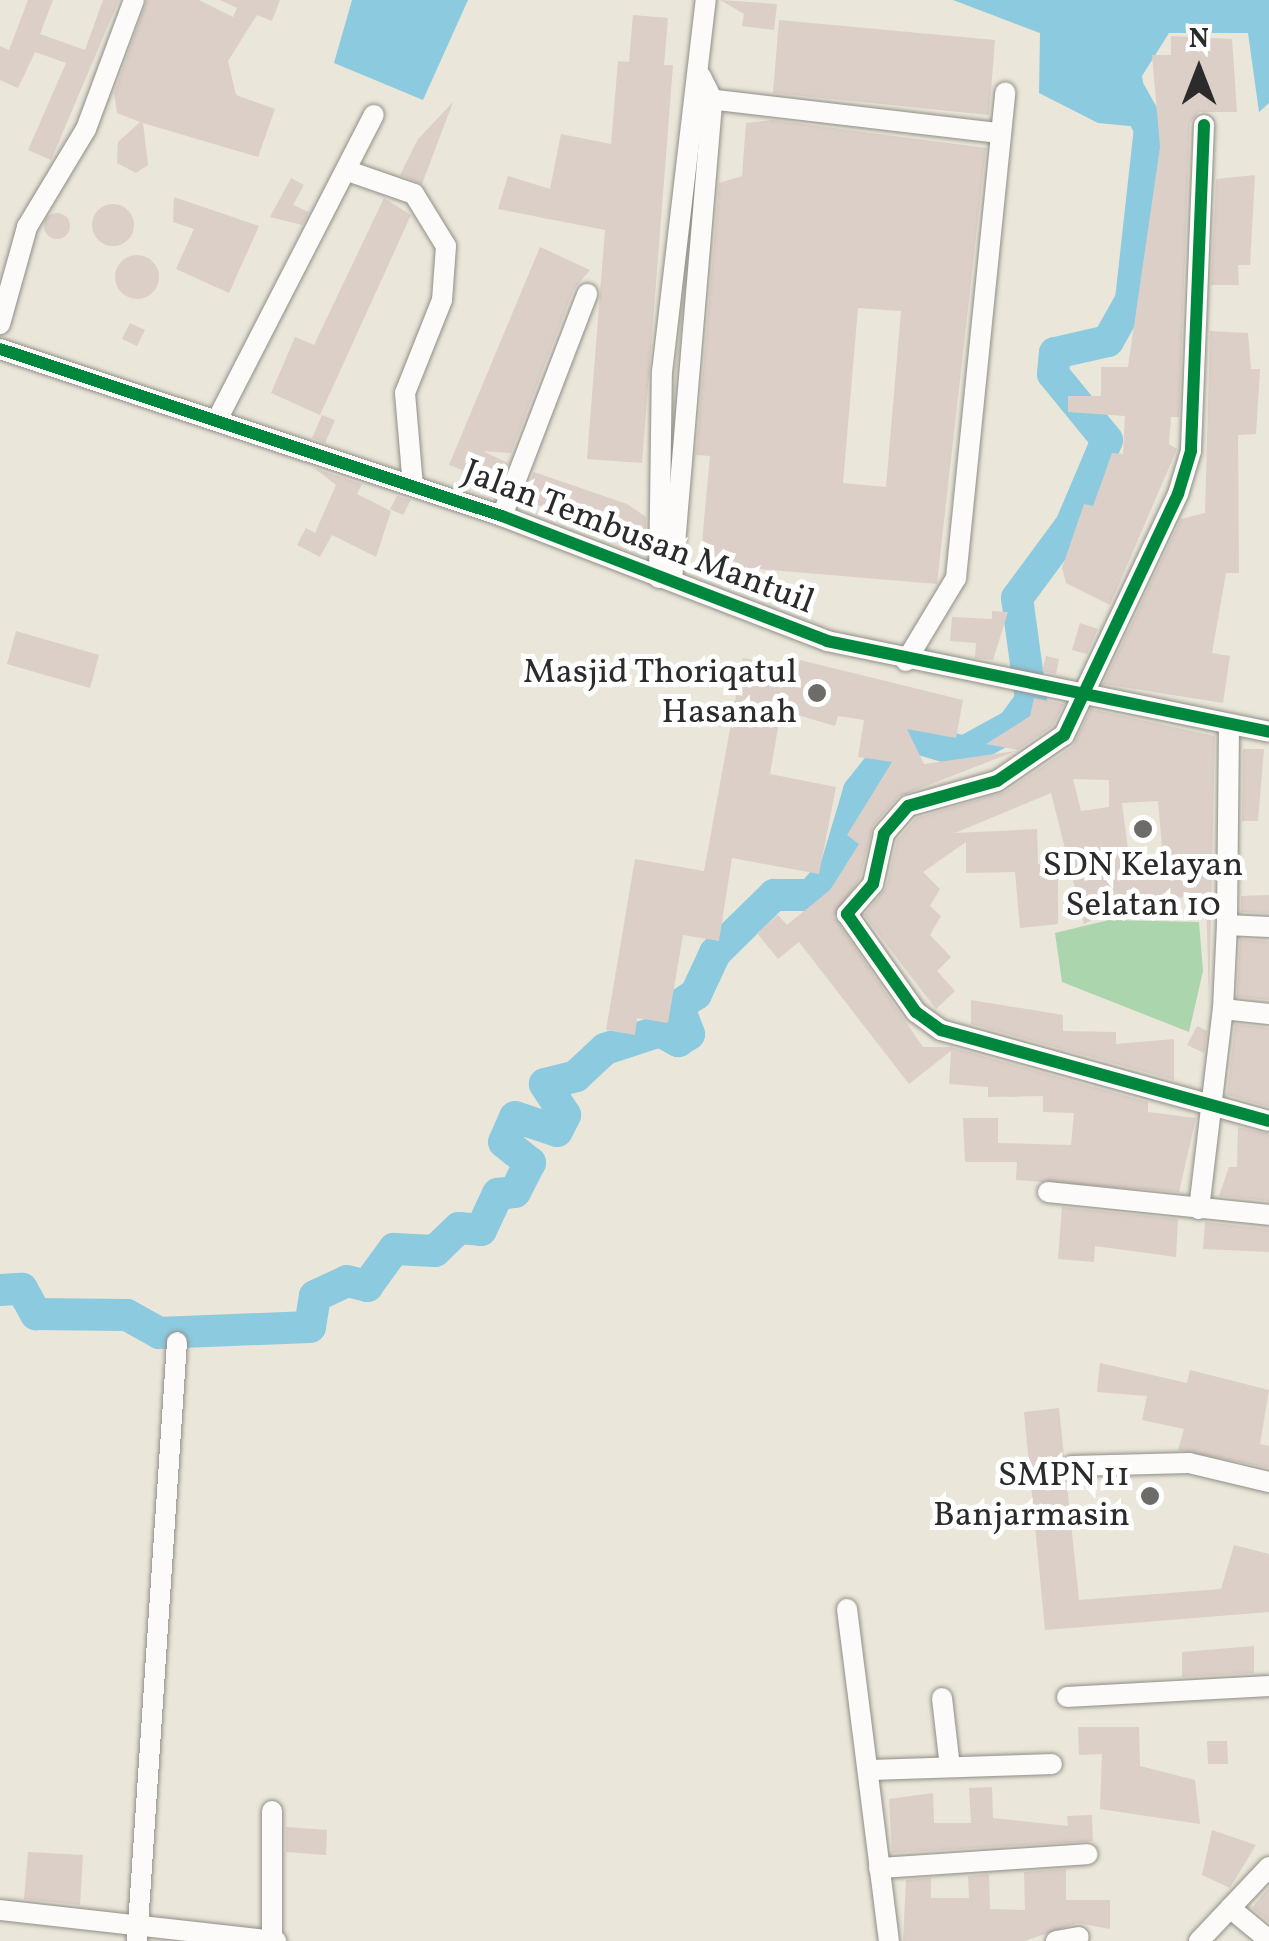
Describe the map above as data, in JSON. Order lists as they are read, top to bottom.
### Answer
{
  "streets": {
    "street": ["Jalan Tembusan Mantuil"]
  },
  "places": ["Masjid Thoriqatul Hasanah", "SDN Kelayan Selatan 10", "SMPN 11 Banjarmasin"],
  "north": "top"
}
